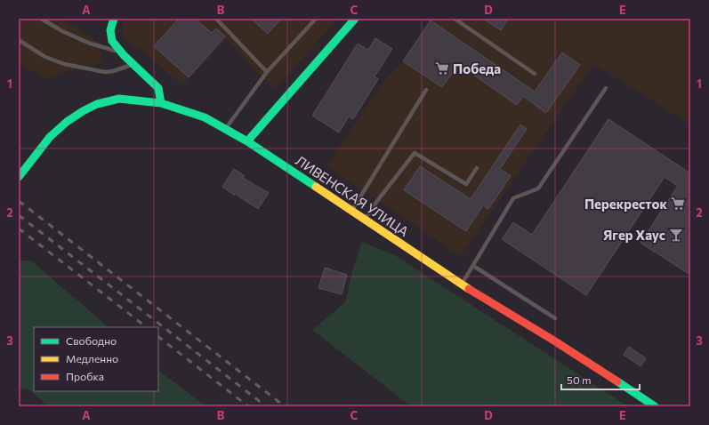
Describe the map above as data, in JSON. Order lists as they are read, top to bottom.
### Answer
{
  "streets": {
    "main road": ["ЛИВЕНСКАЯ УЛИЦА"]
  },
  "places": {
    "supermarket": ["Победа", "Перекресток"],
    "bar": ["Ягер Хаус"]
  },
  "legend": ["Свободно", "Медленно", "Пробка"],
  "scale_bar": "50 m",
  "grid": {
    "columns": [
      "A",
      "B",
      "C",
      "D",
      "E"
    ],
    "rows": ["1", "2", "3"]
  }
}
